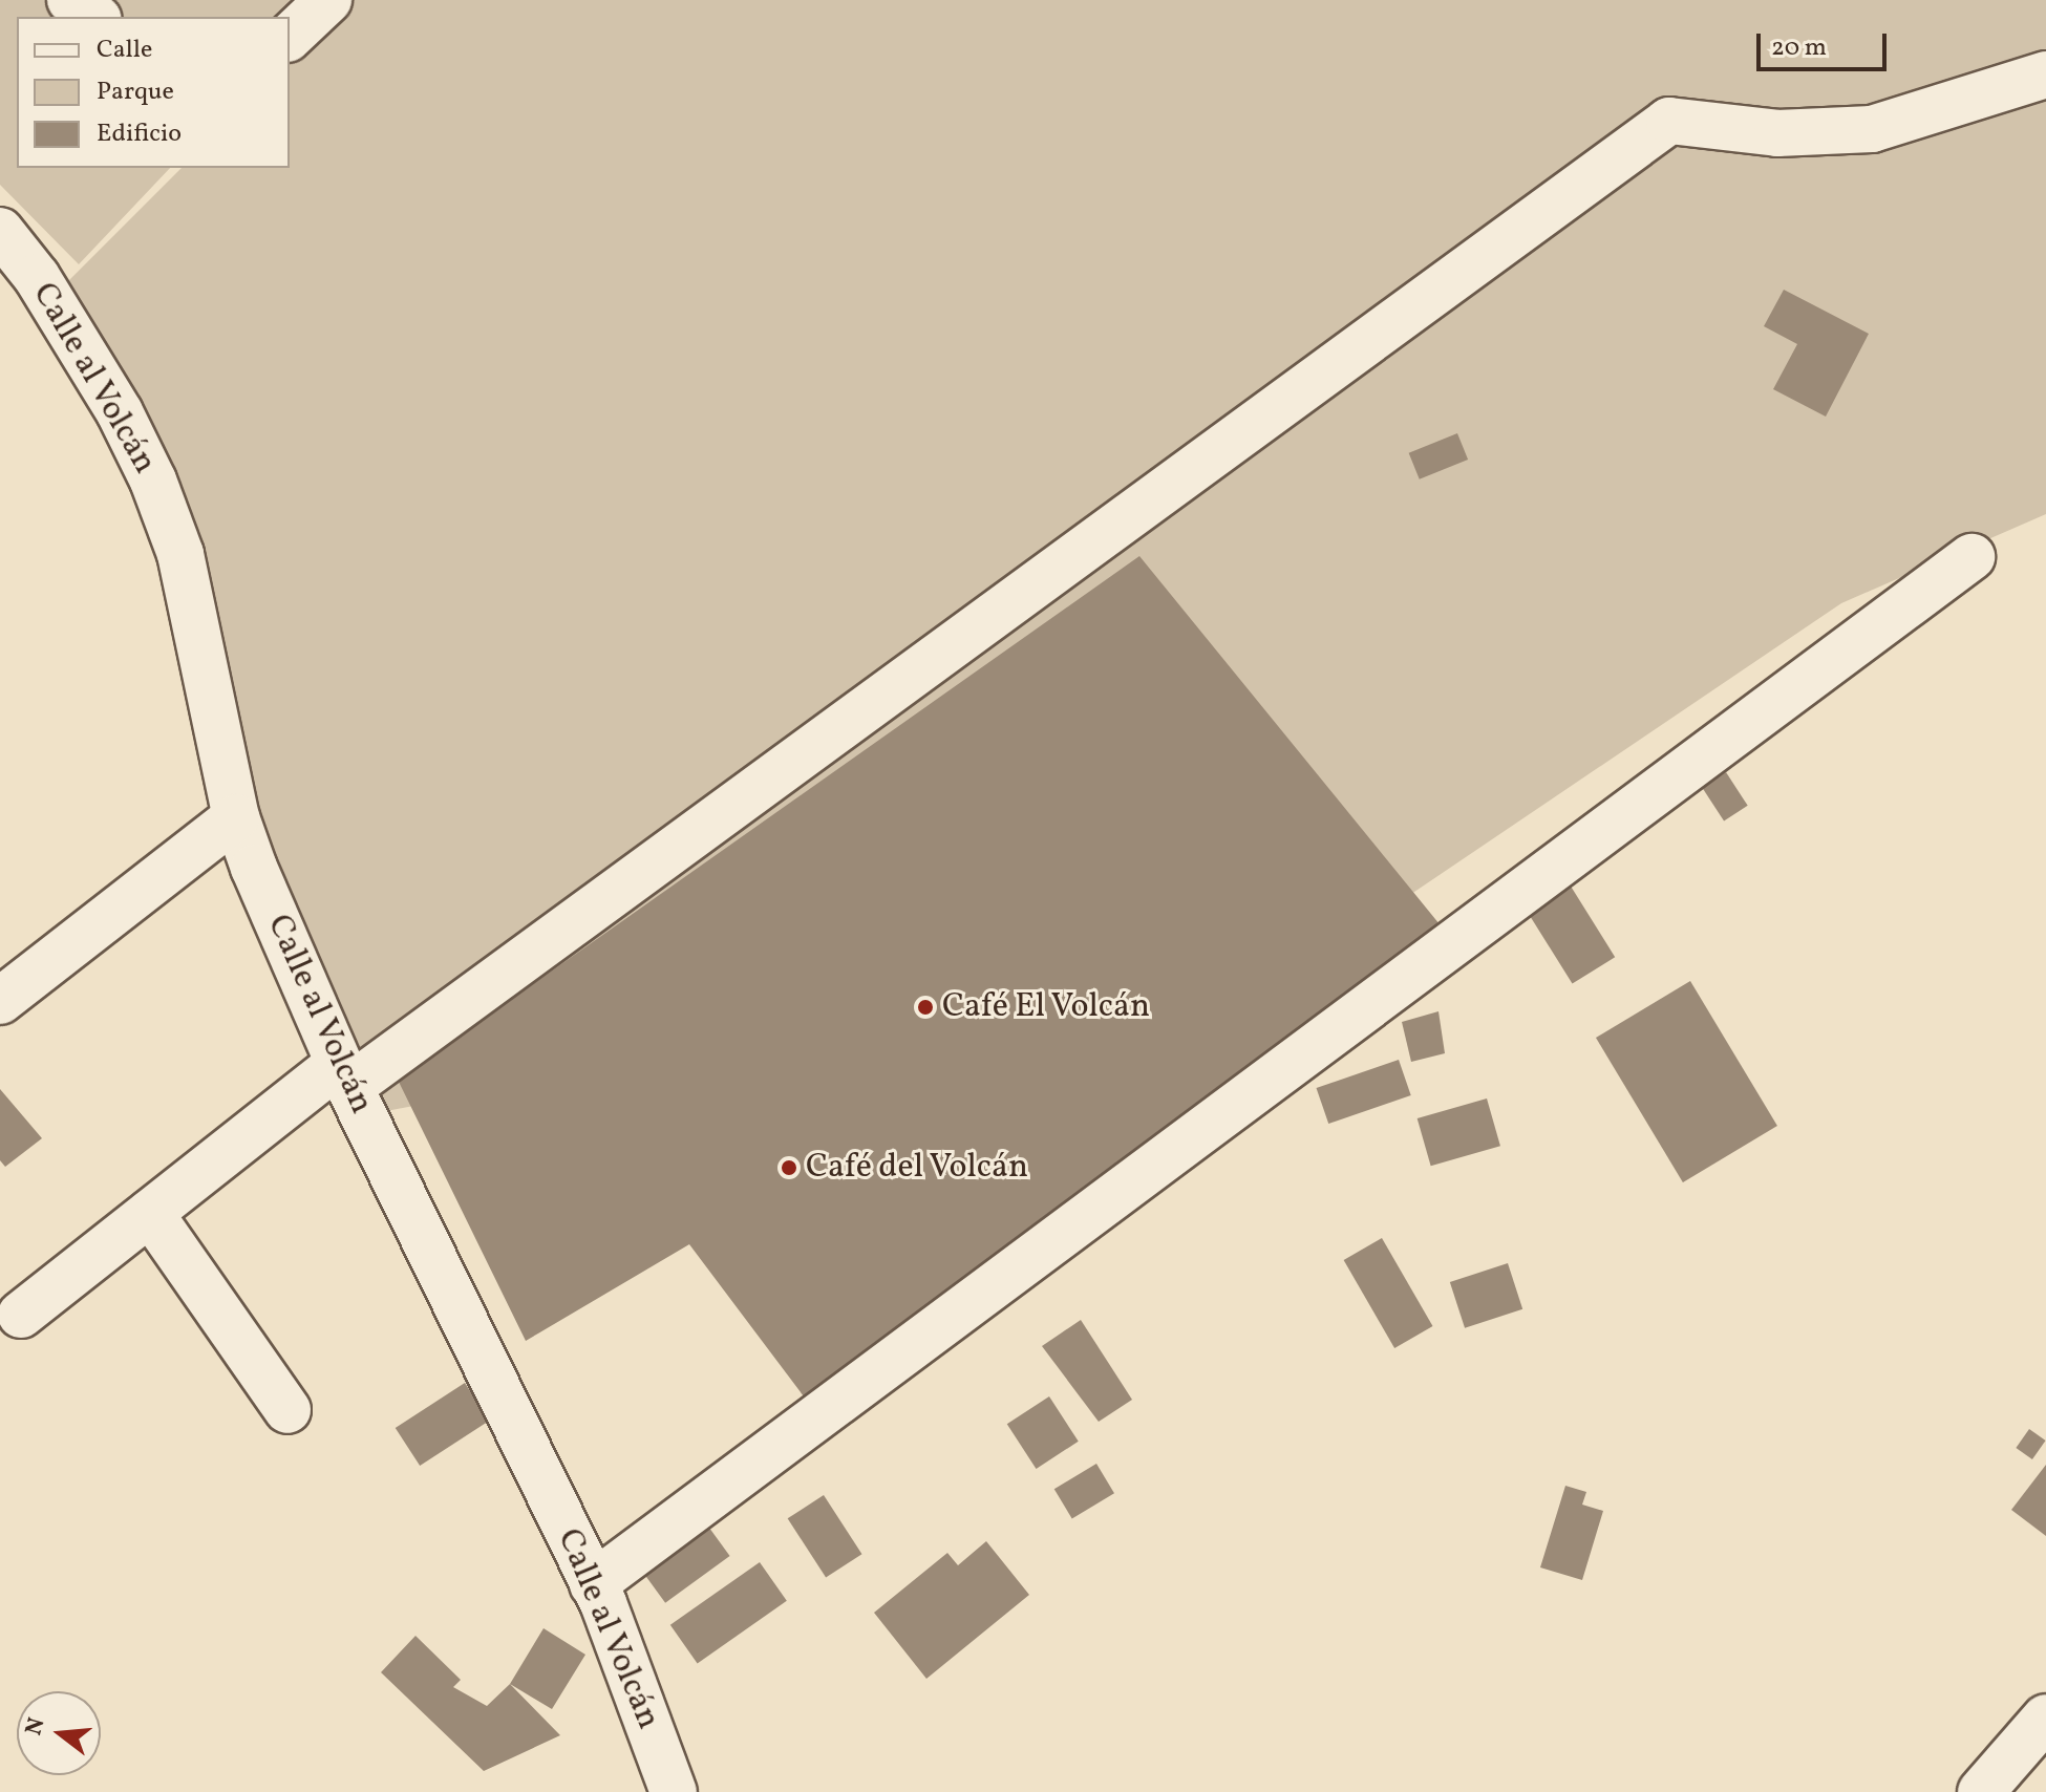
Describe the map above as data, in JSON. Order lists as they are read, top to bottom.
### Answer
{
  "streets": {
    "street": ["Calle al Volcán"]
  },
  "places": ["Café El Volcán", "Café del Volcán"],
  "legend": ["Calle", "Parque", "Edificio"],
  "scale_bar": "20 m",
  "north": "left"
}
